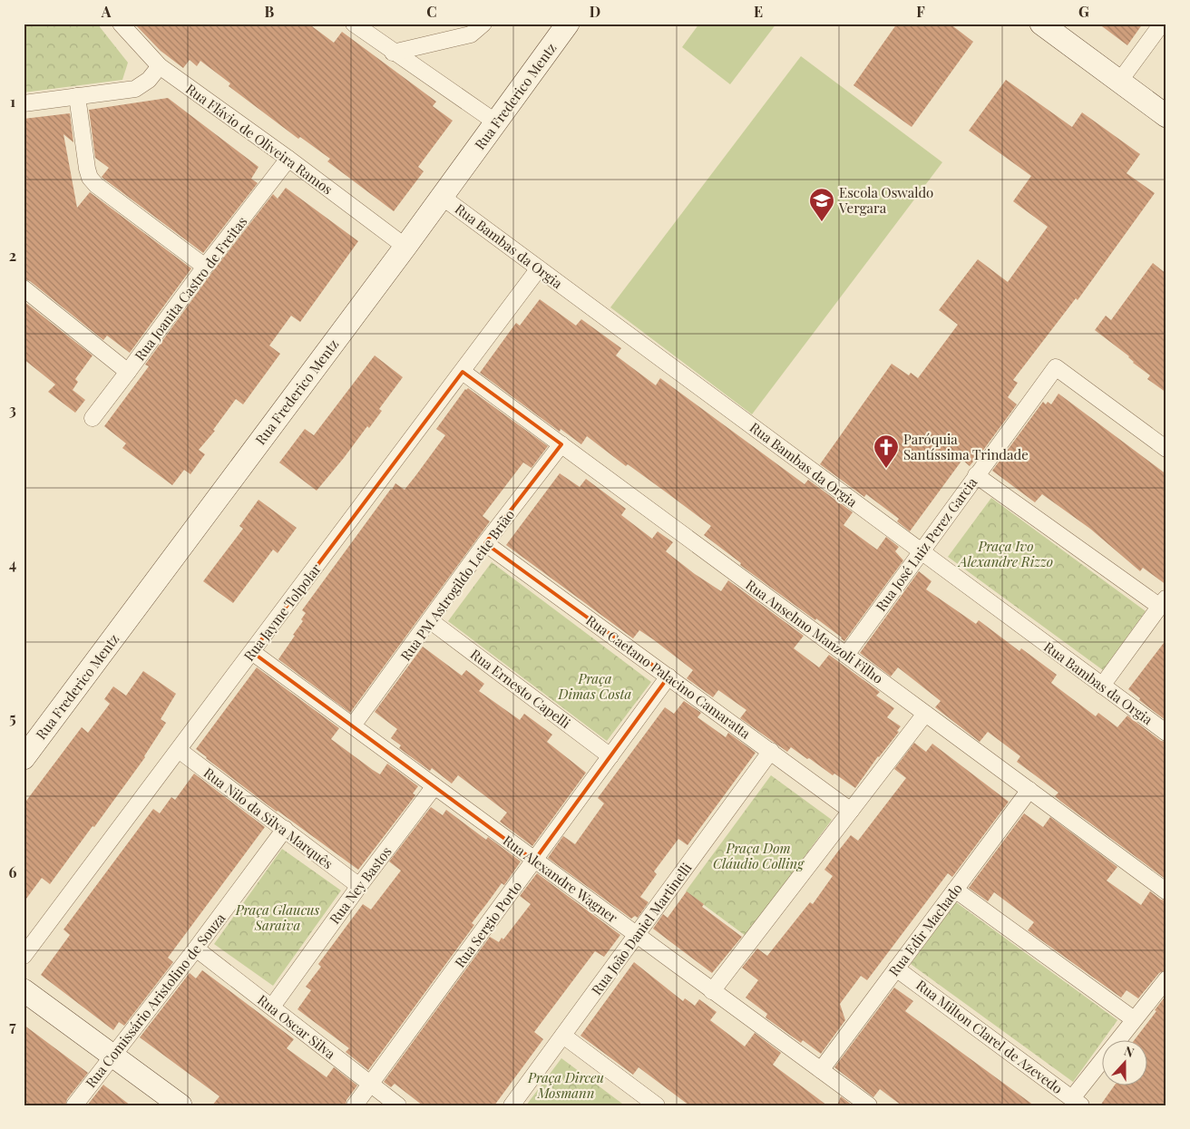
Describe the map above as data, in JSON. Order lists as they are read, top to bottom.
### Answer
{
  "streets": {
    "street": [
      "Rua Frederico Mentz",
      "Rua Flávio de Oliveira Ramos",
      "Rua Bambas da Orgia",
      "Rua Joanita Castro de Freitas",
      "Rua José Luiz Perez Garcia",
      "Rua PM Astrogildo Leite Brião",
      "Rua Jayme Tolpolar",
      "Rua Anselmo Manzoli Filho",
      "Rua Caetano Palacino Camaratta",
      "Rua Ernesto Capelli",
      "Rua Nilo da Silva Marquês",
      "Rua Alexandre Wagner",
      "Rua Ney Bastos",
      "Rua Sergio Porto",
      "Rua João Daniel Martinelli",
      "Rua Edir Machado",
      "Rua Comissário Aristolino de Souza",
      "Rua Oscar Silva",
      "Rua Milton Clarel de Azevedo"
    ]
  },
  "crossings": [
    ["Rua Frederico Mentz", "Rua Flávio de Oliveira Ramos"],
    ["Rua Frederico Mentz", "Rua Bambas da Orgia"],
    ["Rua Flávio de Oliveira Ramos", "Rua Joanita Castro de Freitas"],
    ["Rua Bambas da Orgia", "Rua José Luiz Perez Garcia"],
    ["Rua Bambas da Orgia", "Rua Jayme Tolpolar"],
    ["Rua José Luiz Perez Garcia", "Rua Anselmo Manzoli Filho"],
    ["Rua PM Astrogildo Leite Brião", "Rua Anselmo Manzoli Filho"],
    ["Rua PM Astrogildo Leite Brião", "Rua Caetano Palacino Camaratta"],
    ["Rua PM Astrogildo Leite Brião", "Rua Ernesto Capelli"],
    ["Rua PM Astrogildo Leite Brião", "Rua Alexandre Wagner"],
    ["Rua Jayme Tolpolar", "Rua Anselmo Manzoli Filho"],
    ["Rua Jayme Tolpolar", "Rua Nilo da Silva Marquês"],
    ["Rua Jayme Tolpolar", "Rua Alexandre Wagner"],
    ["Rua Anselmo Manzoli Filho", "Rua Edir Machado"],
    ["Rua Caetano Palacino Camaratta", "Rua Sergio Porto"],
    ["Rua Caetano Palacino Camaratta", "Rua João Daniel Martinelli"],
    ["Rua Ernesto Capelli", "Rua Sergio Porto"],
    ["Rua Nilo da Silva Marquês", "Rua Ney Bastos"],
    ["Rua Nilo da Silva Marquês", "Rua Comissário Aristolino de Souza"],
    ["Rua Alexandre Wagner", "Rua Ney Bastos"],
    ["Rua Alexandre Wagner", "Rua Sergio Porto"],
    ["Rua Alexandre Wagner", "Rua João Daniel Martinelli"],
    ["Rua Alexandre Wagner", "Rua Edir Machado"],
    ["Rua Ney Bastos", "Rua Oscar Silva"],
    ["Rua Sergio Porto", "Rua Oscar Silva"],
    ["Rua Edir Machado", "Rua Milton Clarel de Azevedo"],
    ["Rua Comissário Aristolino de Souza", "Rua Oscar Silva"]
  ],
  "parks": [
    "Praça Ivo Alexandre Rizzo",
    "Praça Dimas Costa",
    "Praça Dom Cláudio Colling",
    "Praça Glaucus Saraiva",
    "Praça Dirceu Mosmann"
  ],
  "places": {
    "school or university": ["Escola Oswaldo Vergara"],
    "church": ["Paróquia Santíssima Trindade"]
  },
  "north": "top",
  "grid": {
    "columns": [
      "A",
      "B",
      "C",
      "D",
      "E",
      "F",
      "G"
    ],
    "rows": [
      "1",
      "2",
      "3",
      "4",
      "5",
      "6",
      "7"
    ]
  }
}
